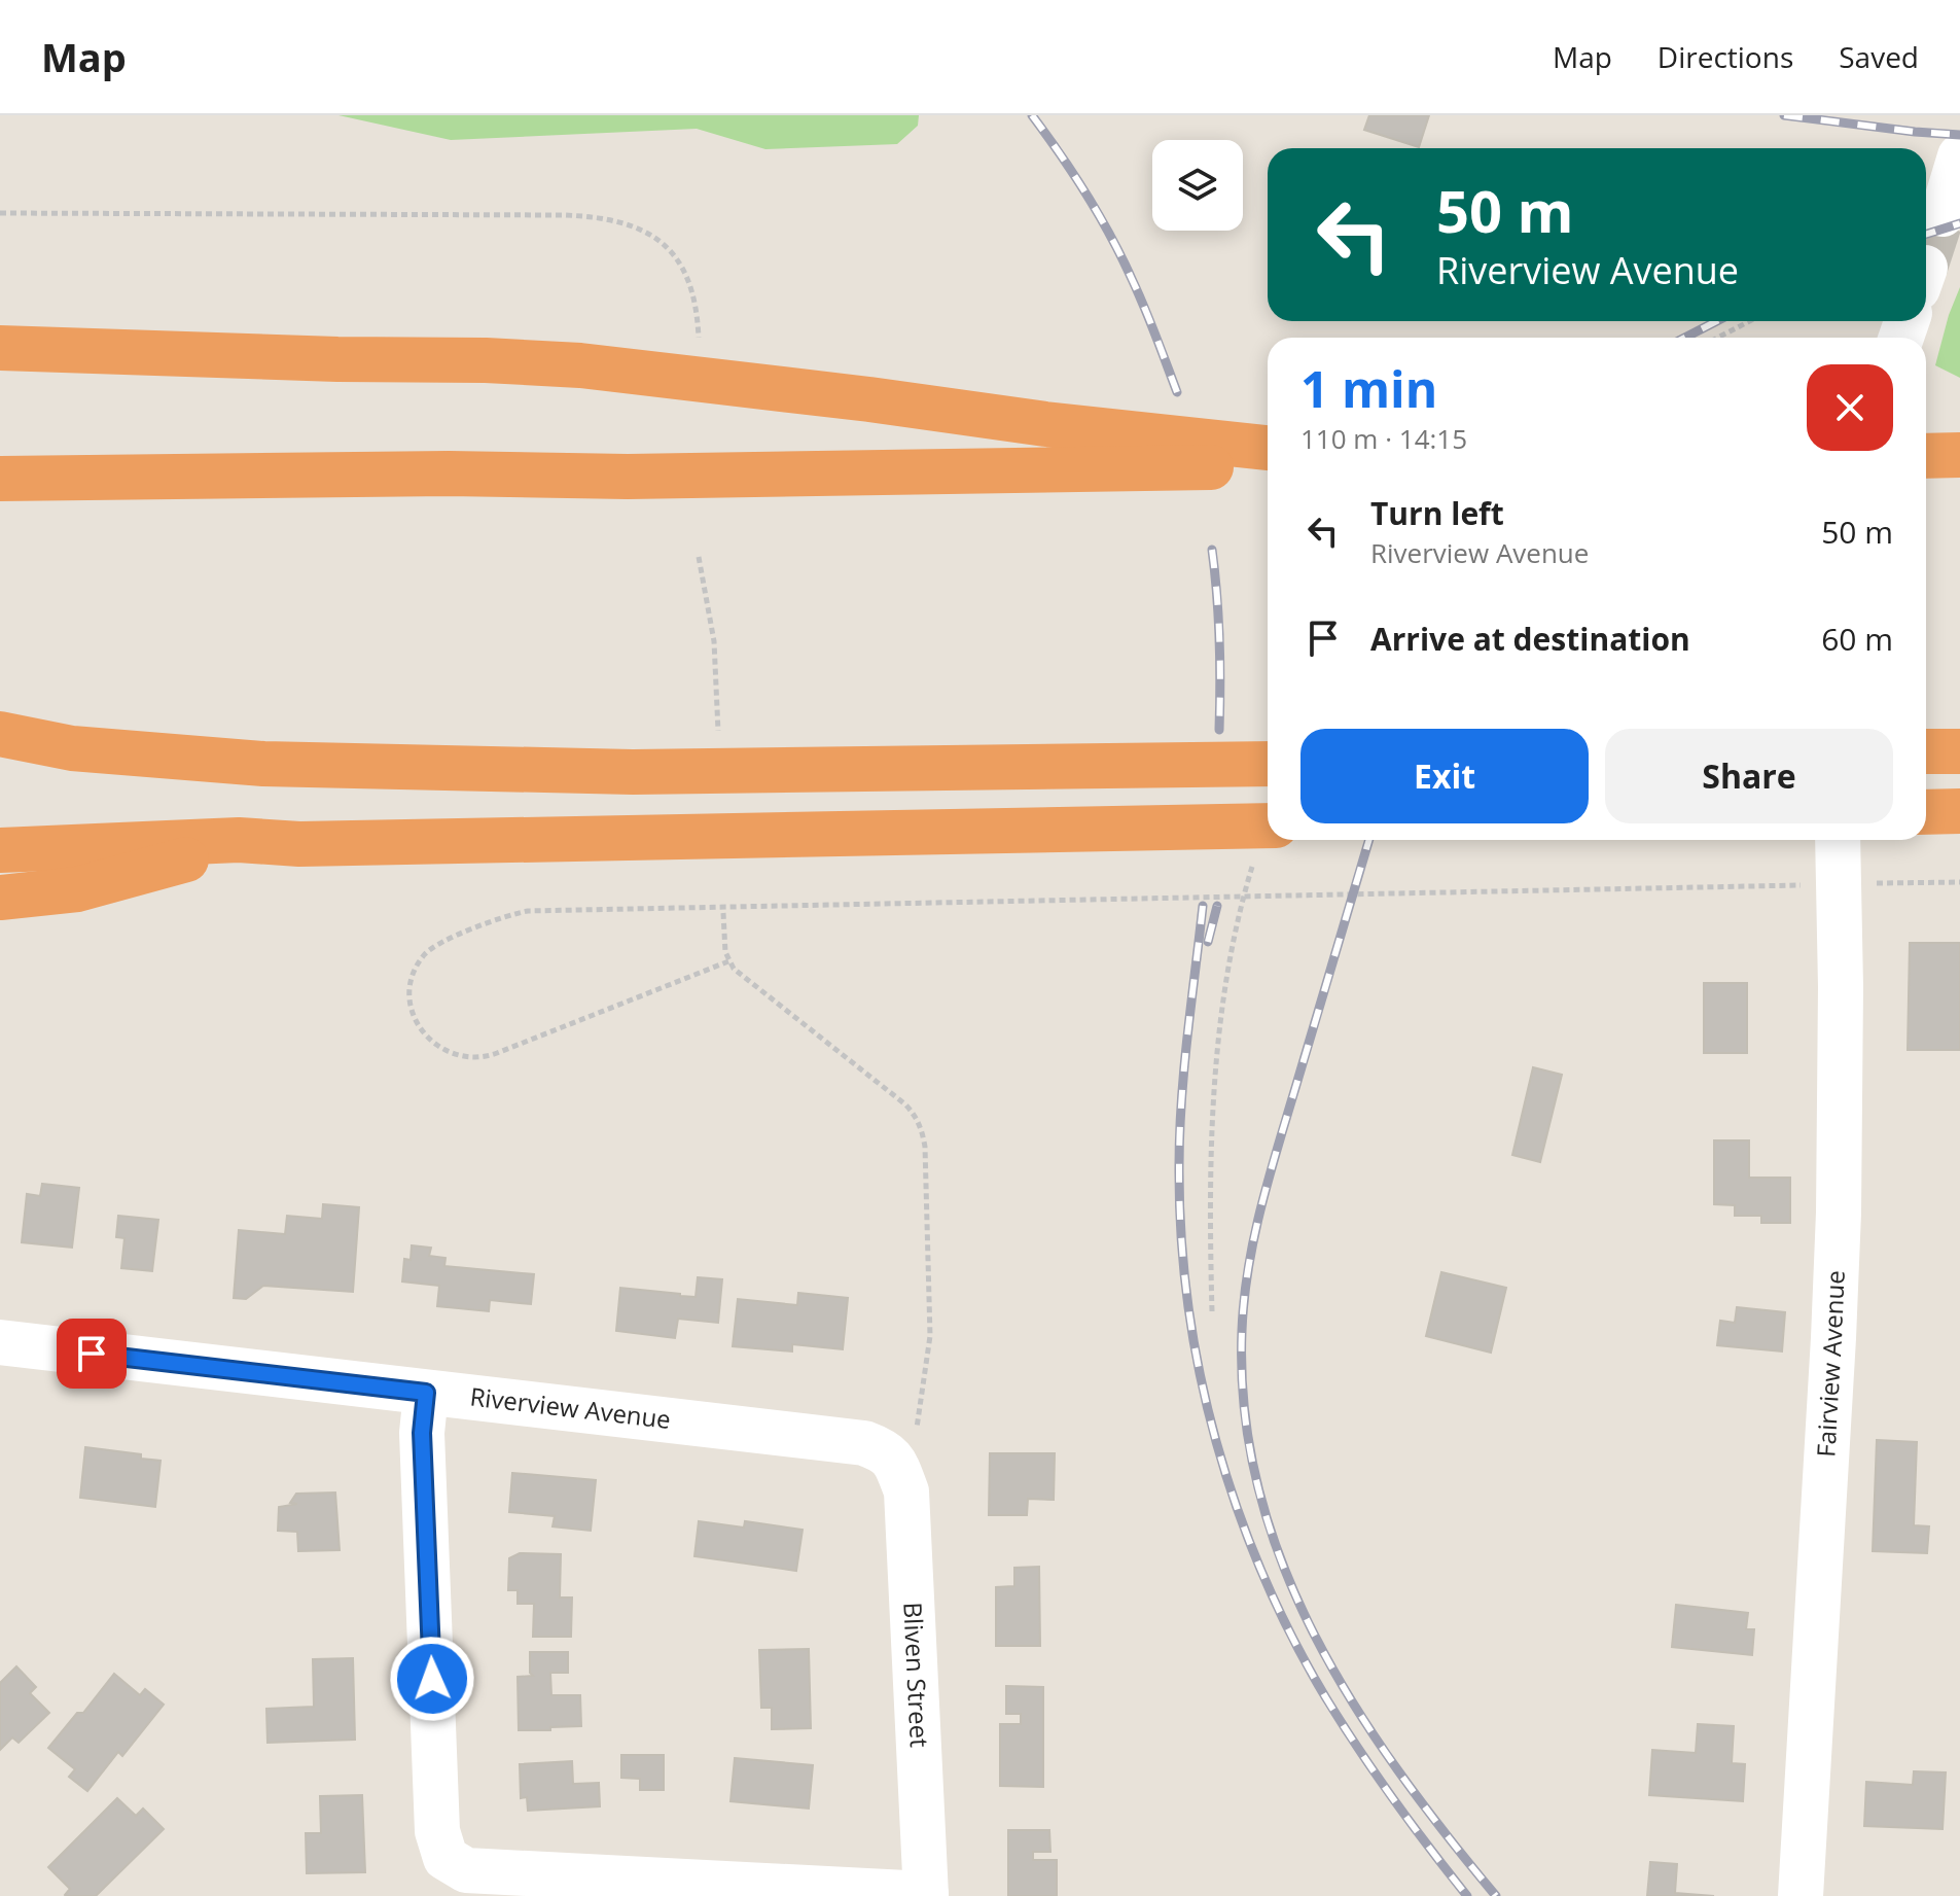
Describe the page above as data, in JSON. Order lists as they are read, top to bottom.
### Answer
{
  "streets": {
    "street": ["Fairview Avenue", "Riverview Avenue", "Bliven Street"]
  },
  "crossings": [
    ["Riverview Avenue", "Bliven Street"]
  ],
  "page": {
    "header": "Map",
    "nav": ["Map", "Directions", "Saved"],
    "turn": ["50 m", "Riverview Avenue"],
    "heading": ["1 min", "110 m · 14:15"],
    "list": [
      {
        "name": "Turn left",
        "note": "Riverview Avenue",
        "value": "50 m"
      },
      {
        "name": "Arrive at destination",
        "value": "60 m"
      }
    ],
    "buttons": ["Exit", "Share"]
  }
}
